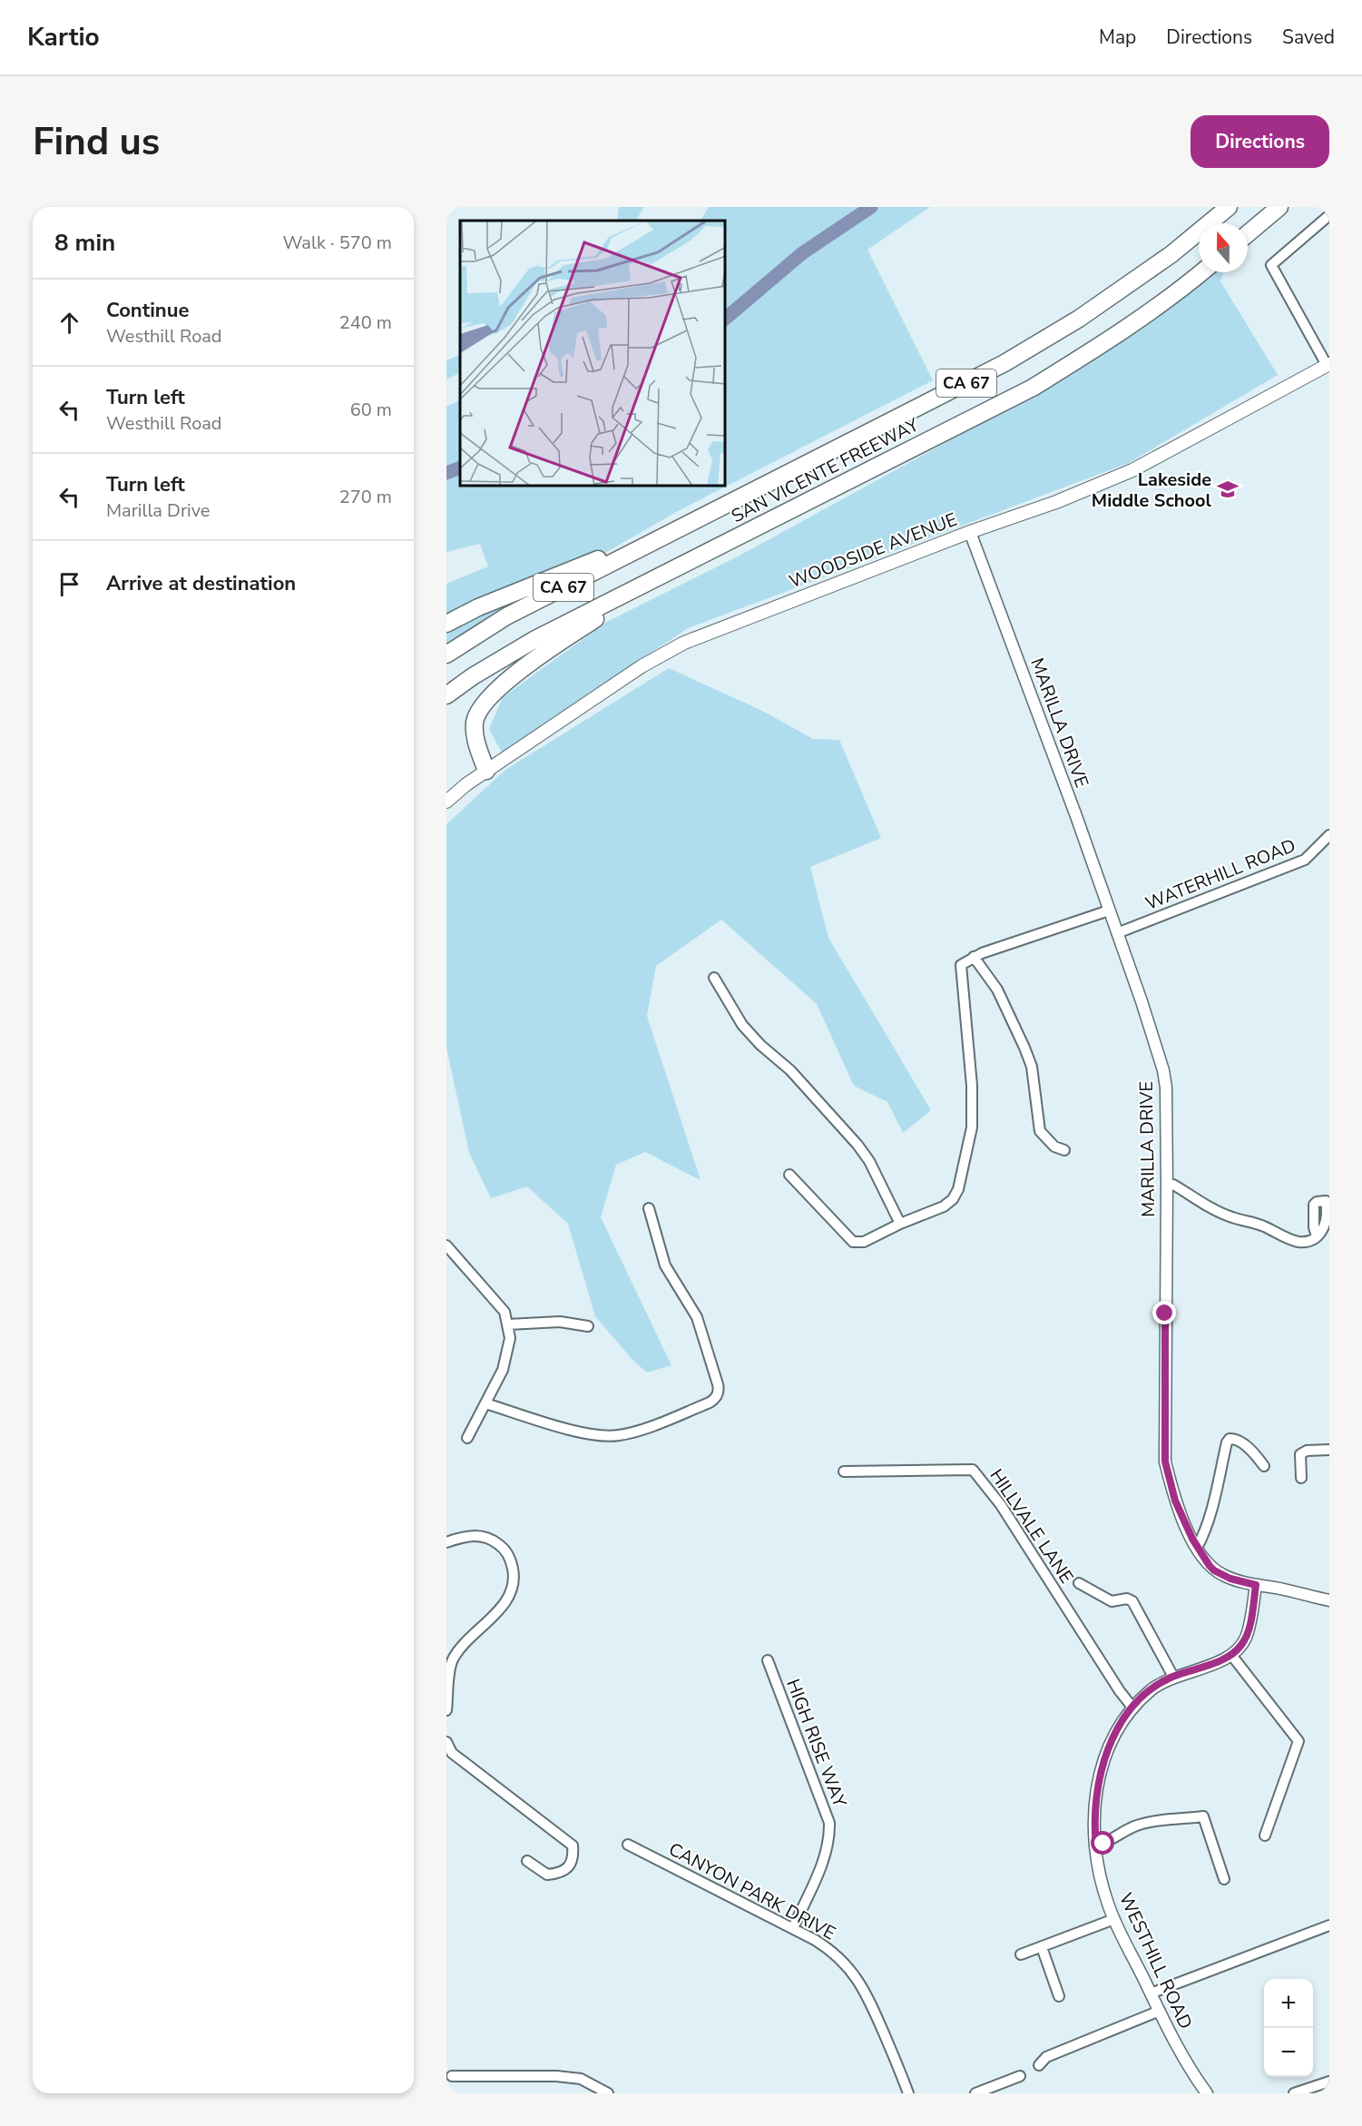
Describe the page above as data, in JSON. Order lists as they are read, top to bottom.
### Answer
{
  "streets": {
    "highway": ["CA 67", "SAN VICENTE FREEWAY"],
    "main road": ["WOODSIDE AVENUE"],
    "street": [
      "MARILLA DRIVE",
      "WATERHILL ROAD",
      "HILLVALE LANE",
      "HIGH RISE WAY",
      "CANYON PARK DRIVE",
      "WESTHILL ROAD"
    ]
  },
  "crossings": [
    ["WOODSIDE AVENUE", "MARILLA DRIVE"],
    ["MARILLA DRIVE", "WATERHILL ROAD"],
    ["HILLVALE LANE", "WESTHILL ROAD"],
    ["HIGH RISE WAY", "CANYON PARK DRIVE"]
  ],
  "places": {
    "school or university": ["Lakeside Middle School"]
  },
  "north": "top",
  "page": {
    "header": "Kartio",
    "nav": ["Map", "Directions", "Saved"],
    "buttons": "Directions",
    "title": "Find us",
    "heading": ["8 min", "Walk · 570 m"],
    "list": [
      ["Continue", "Westhill Road", "240 m"],
      ["Turn left", "Westhill Road", "60 m"],
      ["Turn left", "Marilla Drive", "270 m"],
      "Arrive at destination"
    ],
    "map_buttons": ["+", "−"]
  }
}
